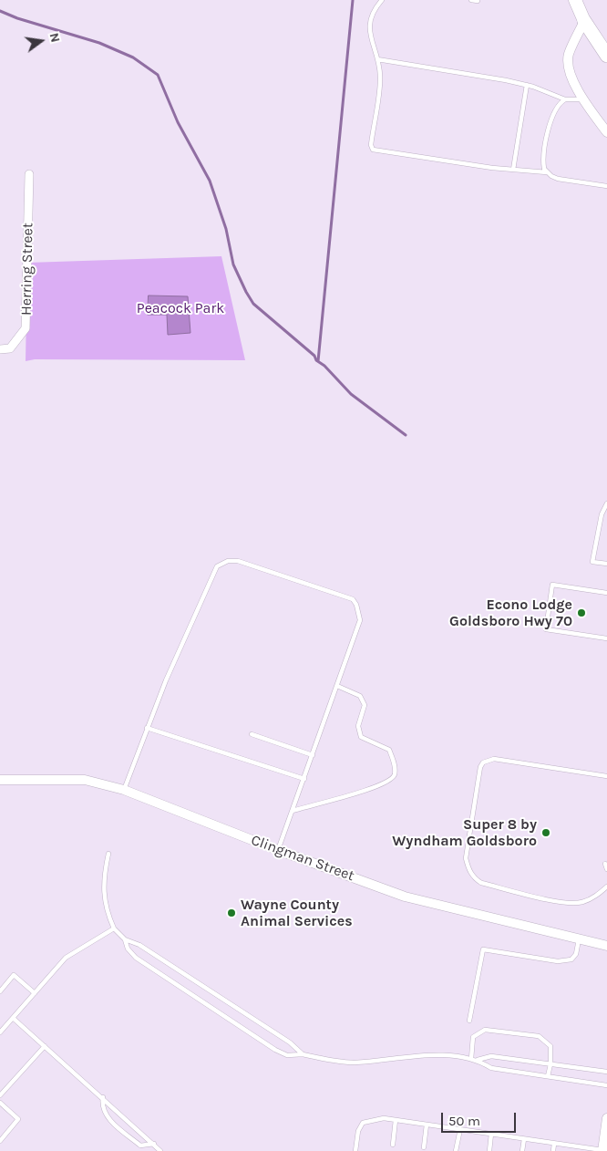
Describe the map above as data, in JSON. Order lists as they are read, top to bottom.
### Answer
{
  "streets": {
    "street": ["Herring Street", "Clingman Street"]
  },
  "parks": ["Peacock Park"],
  "places": ["Econo Lodge Goldsboro Hwy 70", "Super 8 by Wyndham Goldsboro", "Wayne County Animal Services"],
  "scale_bar": "50 m",
  "north": "right"
}
